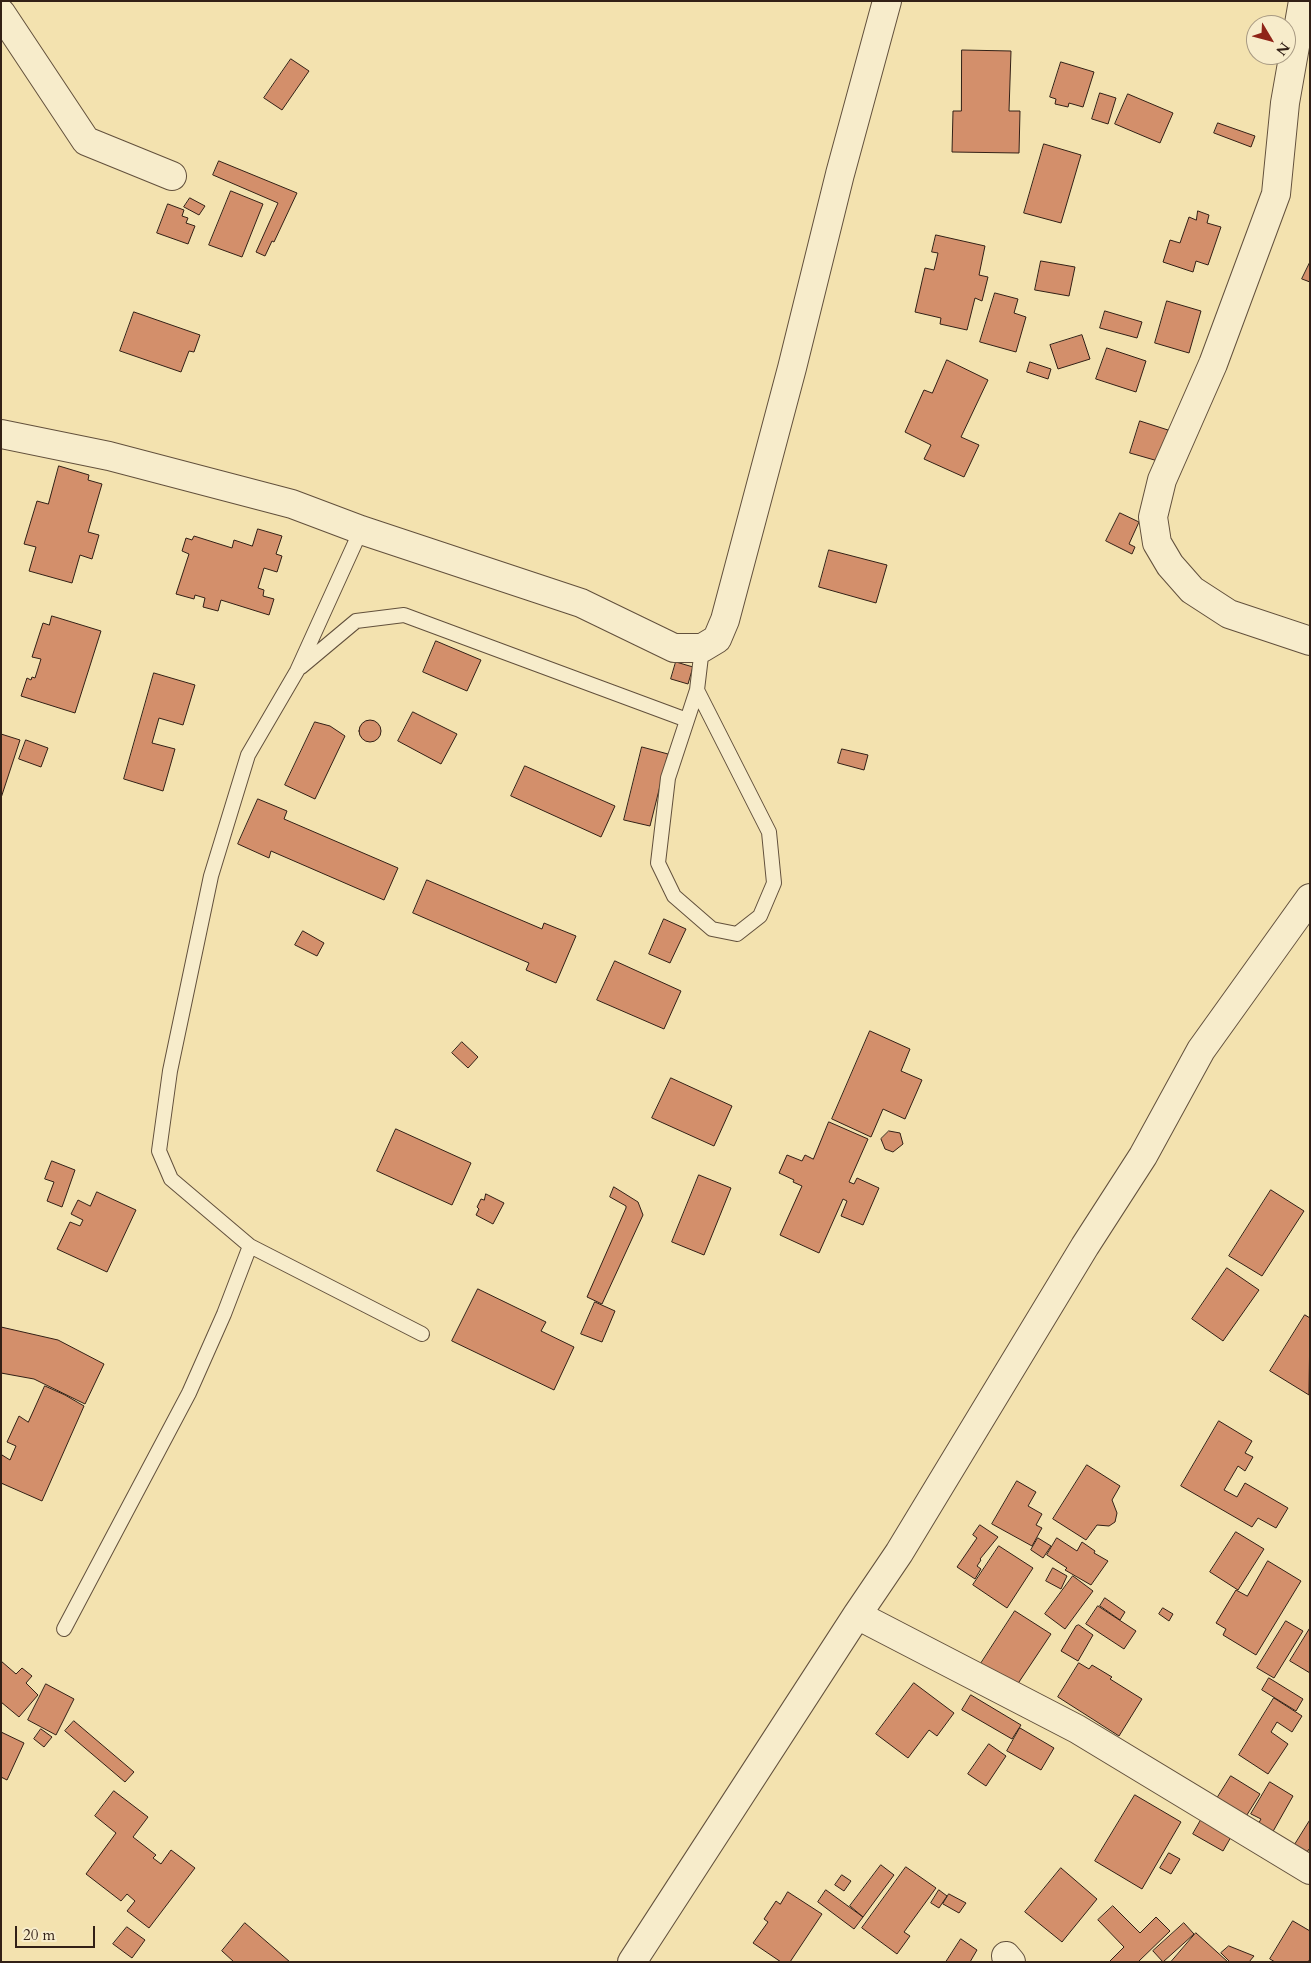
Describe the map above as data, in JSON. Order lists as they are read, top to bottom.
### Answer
{
  "scale_bar": "20 m",
  "north": "bottom right"
}
